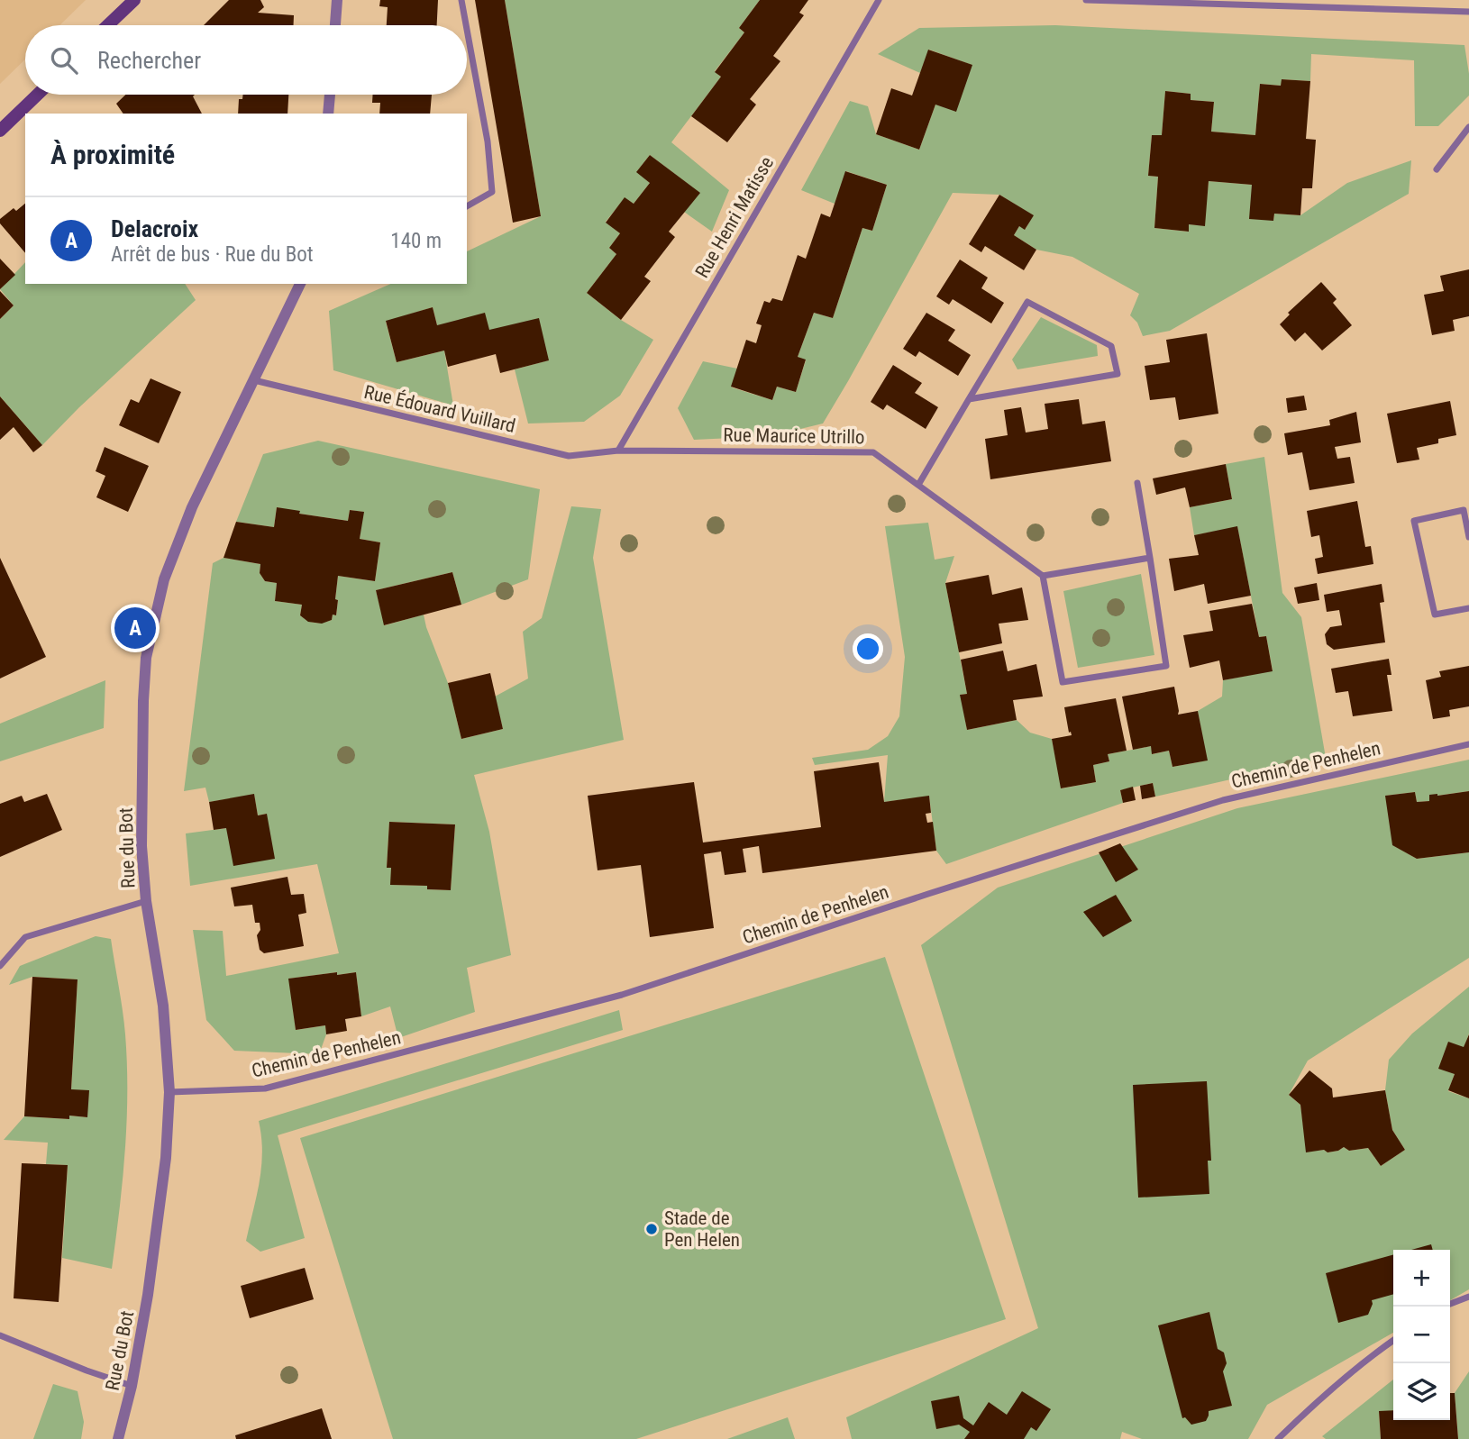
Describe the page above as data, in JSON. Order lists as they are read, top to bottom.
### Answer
{
  "streets": {
    "street": [
      "Rue Henri Matisse",
      "Rue Édouard Vuillard",
      "Rue Maurice Utrillo",
      "Chemin de Penhelen",
      "Rue du Bot"
    ]
  },
  "crossings": [
    ["Rue Henri Matisse", "Rue Édouard Vuillard"],
    ["Rue Henri Matisse", "Rue Maurice Utrillo"],
    ["Rue Édouard Vuillard", "Rue Maurice Utrillo"],
    ["Rue Édouard Vuillard", "Rue du Bot"],
    ["Chemin de Penhelen", "Rue du Bot"]
  ],
  "places": ["Stade de Pen Helen"],
  "page": {
    "search": "Rechercher",
    "heading": "À proximité",
    "list": [
      {
        "mark": "A",
        "name": "Delacroix",
        "note": "Arrêt de bus · Rue du Bot",
        "value": "140 m"
      }
    ],
    "pins": "A",
    "map_buttons": ["+", "−"]
  }
}
